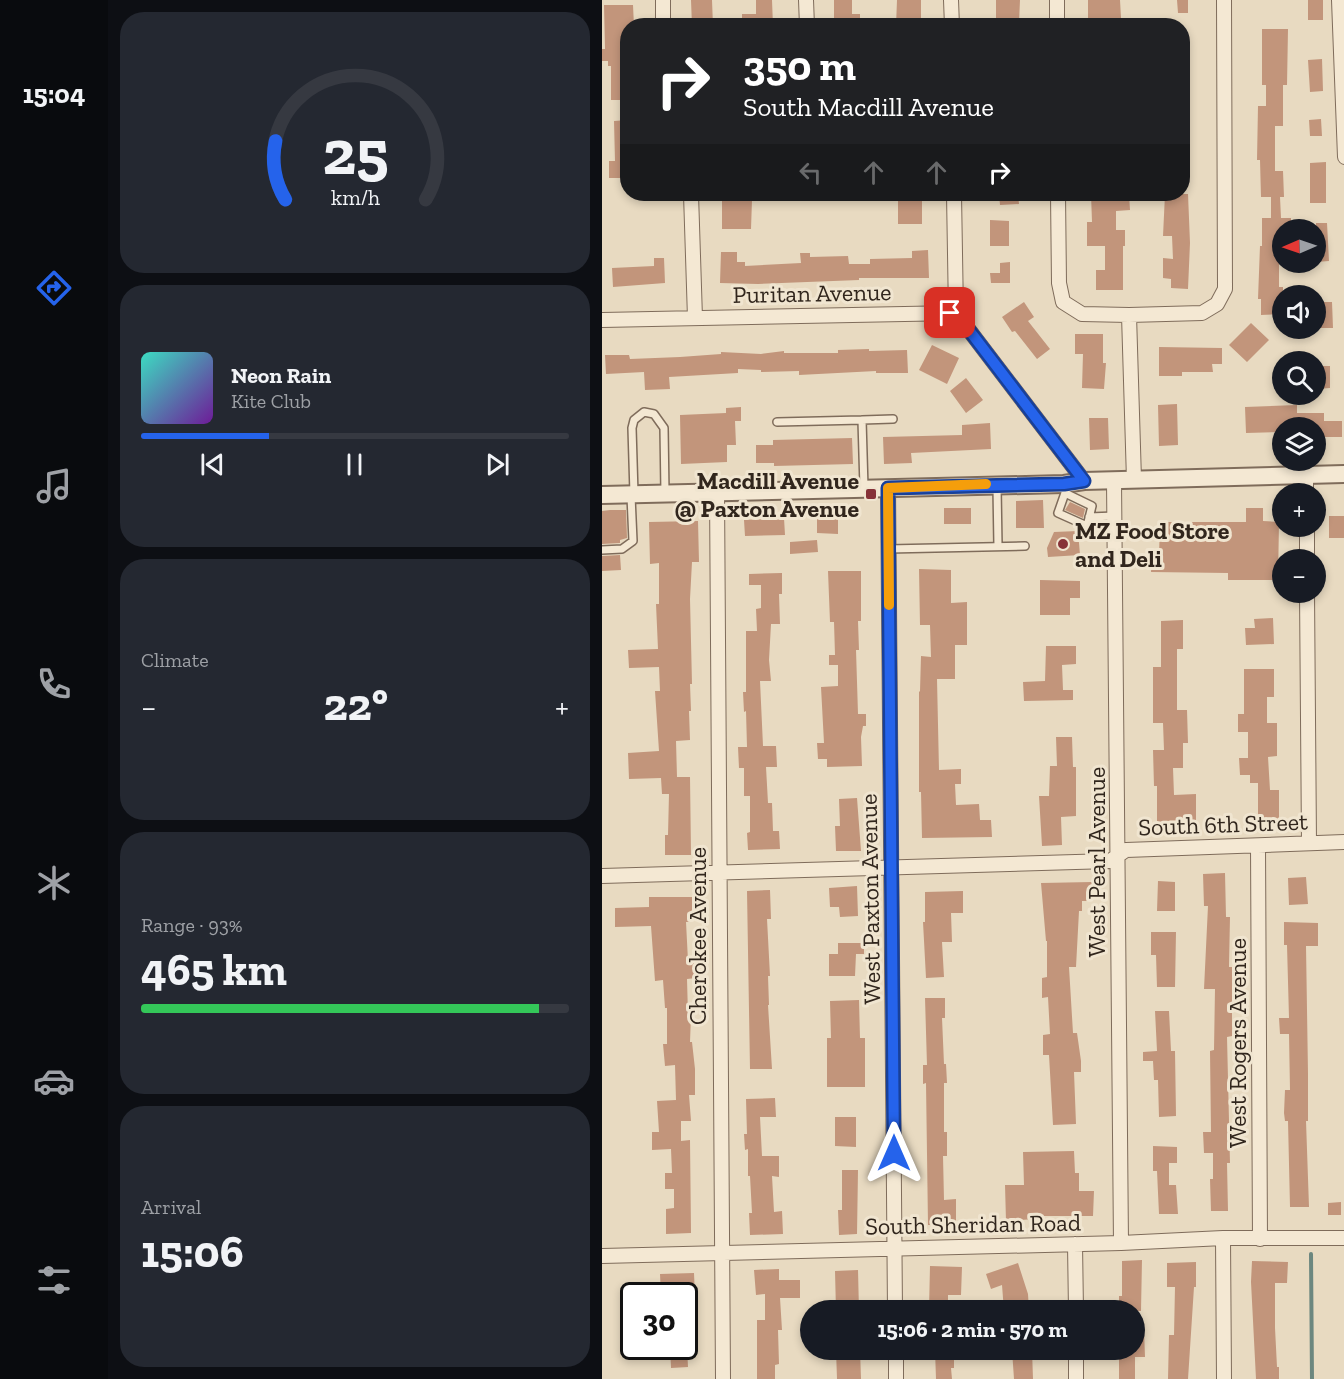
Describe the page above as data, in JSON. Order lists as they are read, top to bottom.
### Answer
{
  "streets": {
    "street": [
      "Puritan Avenue",
      "South 6th Street",
      "West Pearl Avenue",
      "West Paxton Avenue",
      "Cherokee Avenue",
      "West Rogers Avenue",
      "South Sheridan Road"
    ]
  },
  "crossings": [
    ["South 6th Street", "West Pearl Avenue"],
    ["South 6th Street", "West Paxton Avenue"],
    ["South 6th Street", "Cherokee Avenue"],
    ["South 6th Street", "West Rogers Avenue"],
    ["West Pearl Avenue", "South Sheridan Road"],
    ["West Paxton Avenue", "South Sheridan Road"],
    ["Cherokee Avenue", "South Sheridan Road"],
    ["West Rogers Avenue", "South Sheridan Road"]
  ],
  "places": {
    "transit": ["Macdill Avenue @ Paxton Avenue"],
    "other": ["MZ Food Store and Deli"]
  },
  "north": "left",
  "page": {
    "tabs": "15:04",
    "turn": ["350 m", "South Macdill Avenue"],
    "map_buttons": ["+", "−"],
    "song": ["Neon Rain", "Kite Club"],
    "tile": [
      "Climate",
      ["Range · 93%", "465 km"],
      ["Arrival", "15:06"]
    ],
    "heat": ["−", "22°", "+"],
    "limit": "30",
    "trip": "15:06 · 2 min · 570 m",
    "gauge": ["25", "km/h"]
  }
}
